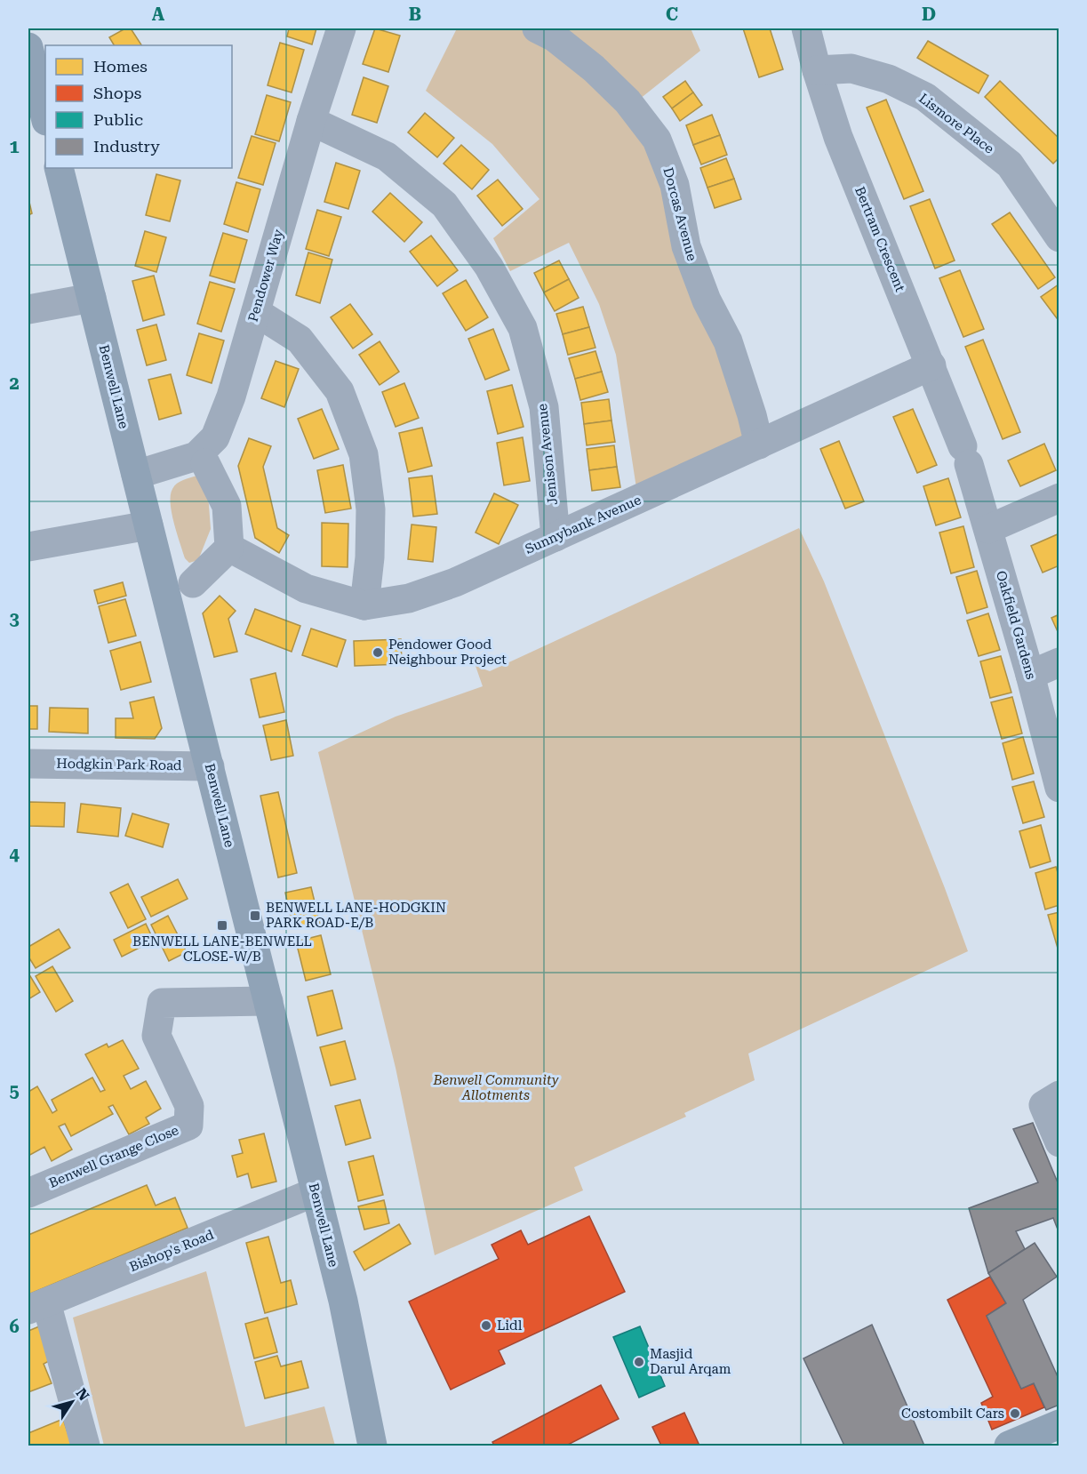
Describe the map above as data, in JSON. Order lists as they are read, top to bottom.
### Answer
{
  "streets": {
    "main road": ["Benwell Lane"],
    "street": [
      "Lismore Place",
      "Dorcas Avenue",
      "Bertram Crescent",
      "Pendower Way",
      "Jenison Avenue",
      "Sunnybank Avenue",
      "Oakfield Gardens",
      "Hodgkin Park Road",
      "Benwell Grange Close",
      "Bishop's Road"
    ]
  },
  "crossings": [
    ["Lismore Place", "Bertram Crescent"],
    ["Dorcas Avenue", "Sunnybank Avenue"],
    ["Bertram Crescent", "Sunnybank Avenue"],
    ["Bertram Crescent", "Oakfield Gardens"],
    ["Pendower Way", "Benwell Lane"],
    ["Pendower Way", "Jenison Avenue"],
    ["Benwell Lane", "Hodgkin Park Road"],
    ["Benwell Lane", "Benwell Grange Close"],
    ["Benwell Lane", "Bishop's Road"],
    ["Jenison Avenue", "Sunnybank Avenue"]
  ],
  "parks": ["Benwell Community Allotments"],
  "places": {
    "other": [
      "Pendower Good Neighbour Project",
      "Lidl",
      "Masjid Darul Arqam",
      "Costombilt Cars"
    ],
    "transit": ["BENWELL LANE-HODGKIN PARK ROAD-E/B", "BENWELL LANE-BENWELL CLOSE-W/B"]
  },
  "legend": [
    "Homes",
    "Shops",
    "Public",
    "Industry"
  ],
  "north": "top right",
  "grid": {
    "columns": [
      "A",
      "B",
      "C",
      "D"
    ],
    "rows": [
      "1",
      "2",
      "3",
      "4",
      "5",
      "6"
    ]
  }
}
